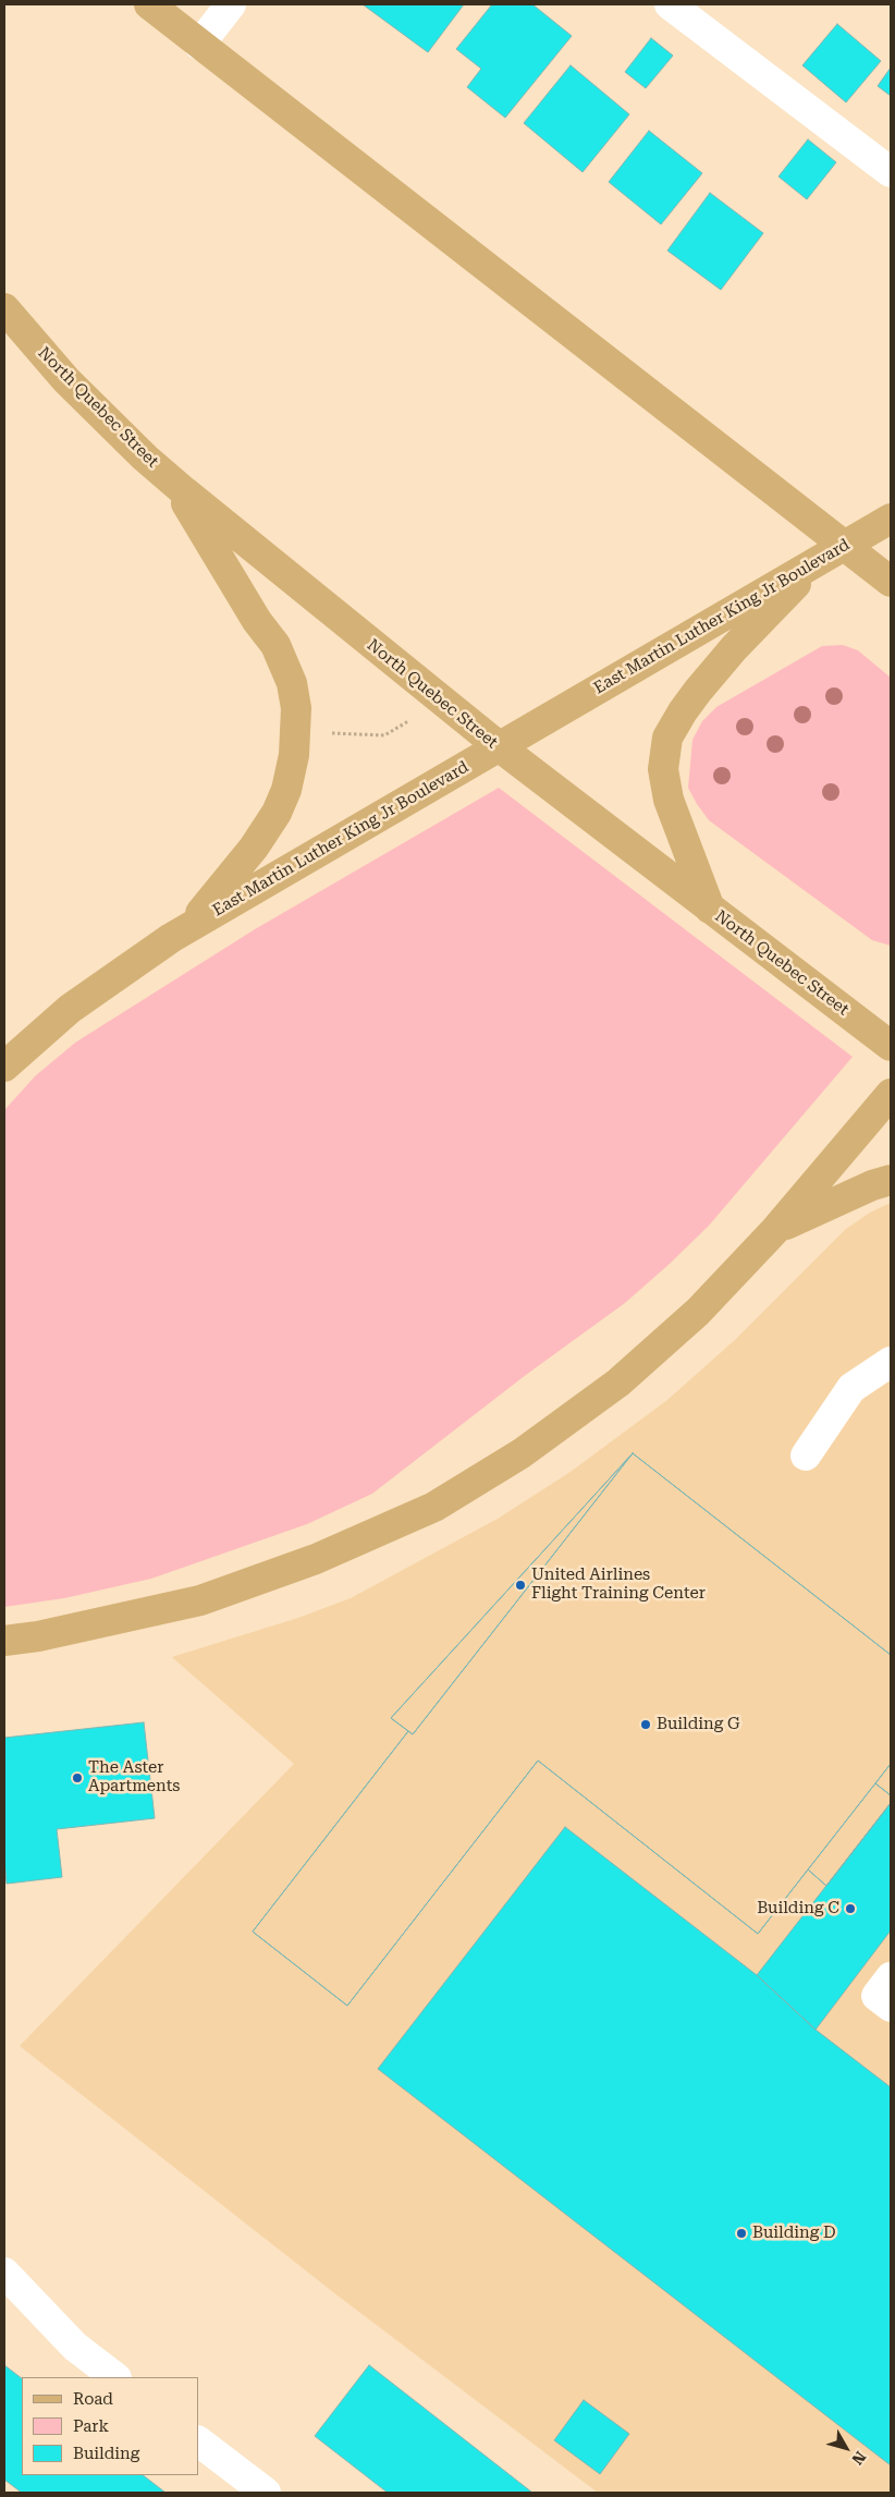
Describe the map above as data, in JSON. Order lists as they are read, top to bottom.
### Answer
{
  "streets": {
    "main road": ["North Quebec Street", "East Martin Luther King Jr Boulevard"]
  },
  "crossings": [
    ["North Quebec Street", "East Martin Luther King Jr Boulevard"]
  ],
  "places": [
    "United Airlines Flight Training Center",
    "Building G",
    "The Aster Apartments",
    "Building C",
    "Building D"
  ],
  "legend": ["Road", "Park", "Building"],
  "north": "bottom right"
}
